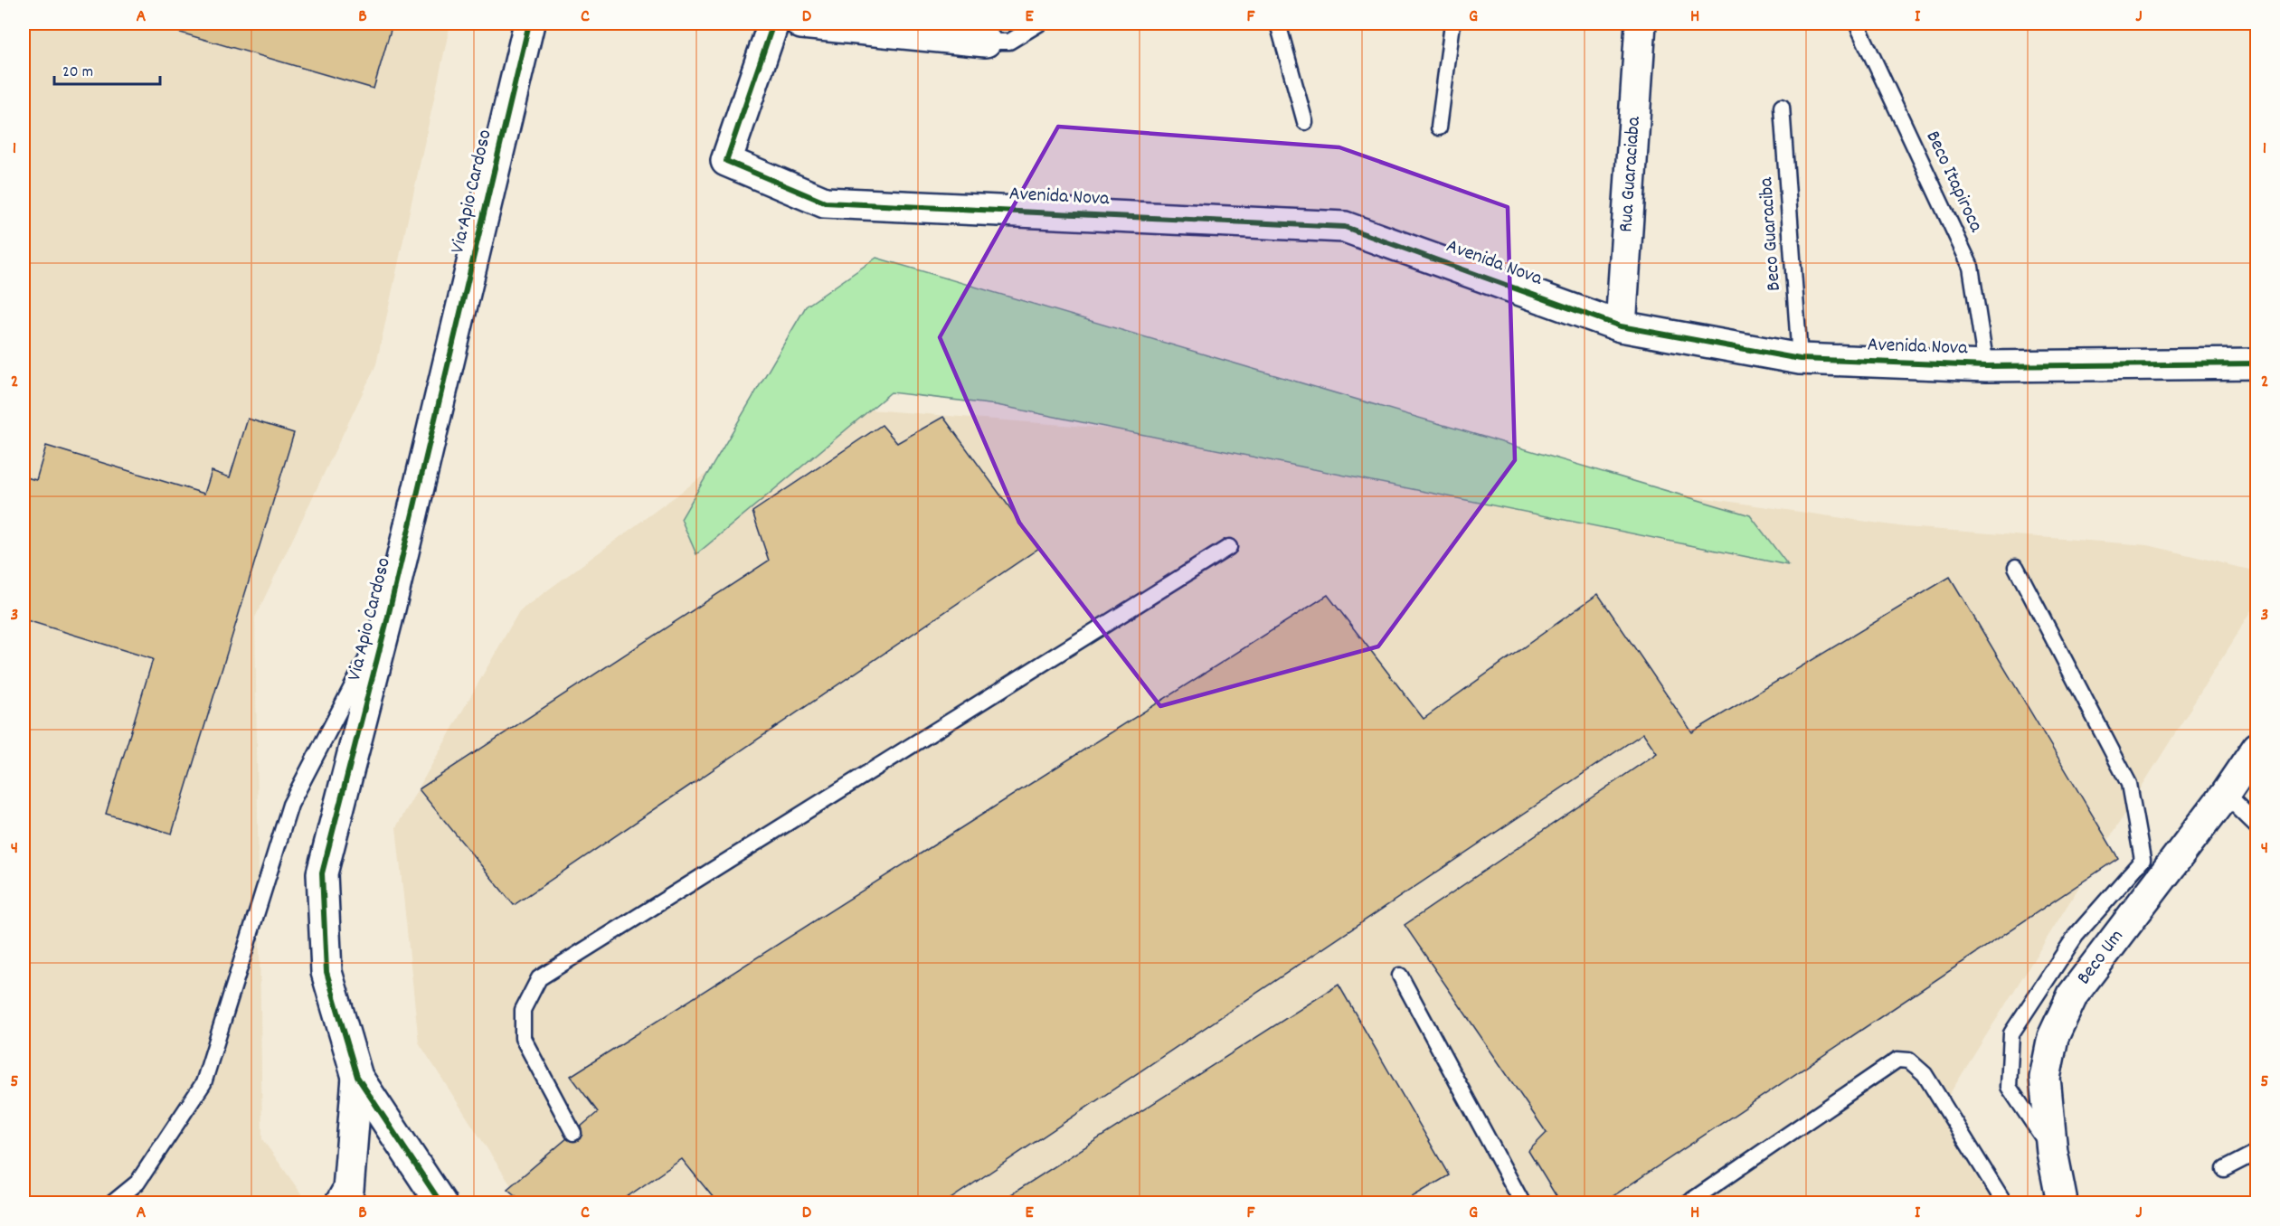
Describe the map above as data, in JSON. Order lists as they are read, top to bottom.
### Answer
{
  "streets": {
    "street": [
      "Rua Guaraciaba",
      "Via Apio Cardoso",
      "Avenida Nova",
      "Beco Um"
    ],
    "lane": ["Beco Itapiroca", "Beco Guaraciba"]
  },
  "crossings": [
    ["Rua Guaraciaba", "Avenida Nova"],
    ["Beco Itapiroca", "Avenida Nova"],
    ["Avenida Nova", "Beco Guaraciba"]
  ],
  "scale_bar": "20 m",
  "grid": {
    "columns": [
      "A",
      "B",
      "C",
      "D",
      "E",
      "F",
      "G",
      "H",
      "I",
      "J"
    ],
    "rows": [
      "1",
      "2",
      "3",
      "4",
      "5"
    ]
  }
}
